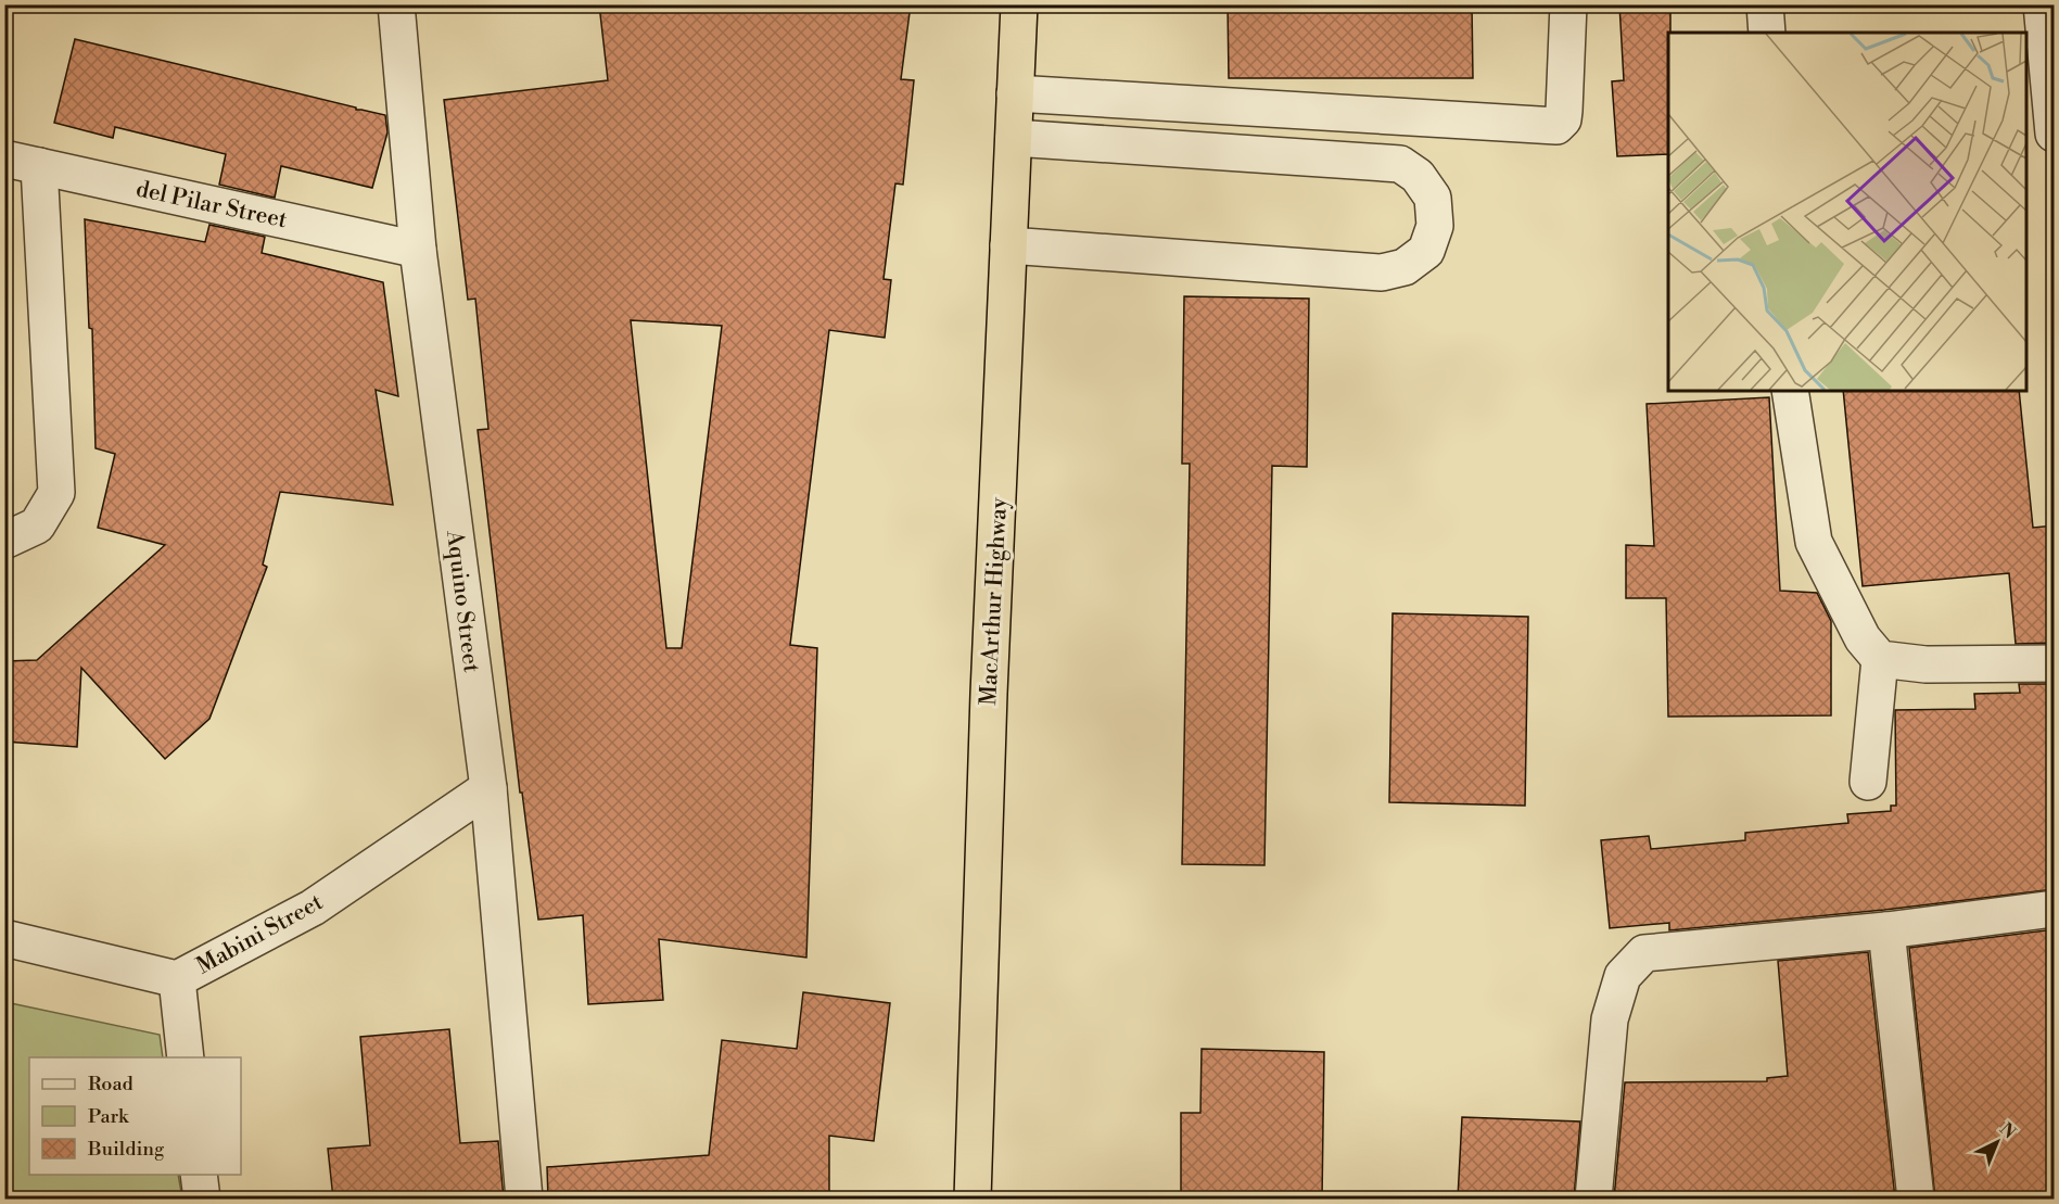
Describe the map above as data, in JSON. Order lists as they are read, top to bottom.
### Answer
{
  "streets": {
    "highway": ["MacArthur Highway"],
    "street": ["del Pilar Street", "Aquino Street", "Mabini Street"]
  },
  "crossings": [
    ["del Pilar Street", "Aquino Street"],
    ["Aquino Street", "Mabini Street"]
  ],
  "legend": ["Road", "Park", "Building"],
  "north": "top right"
}
